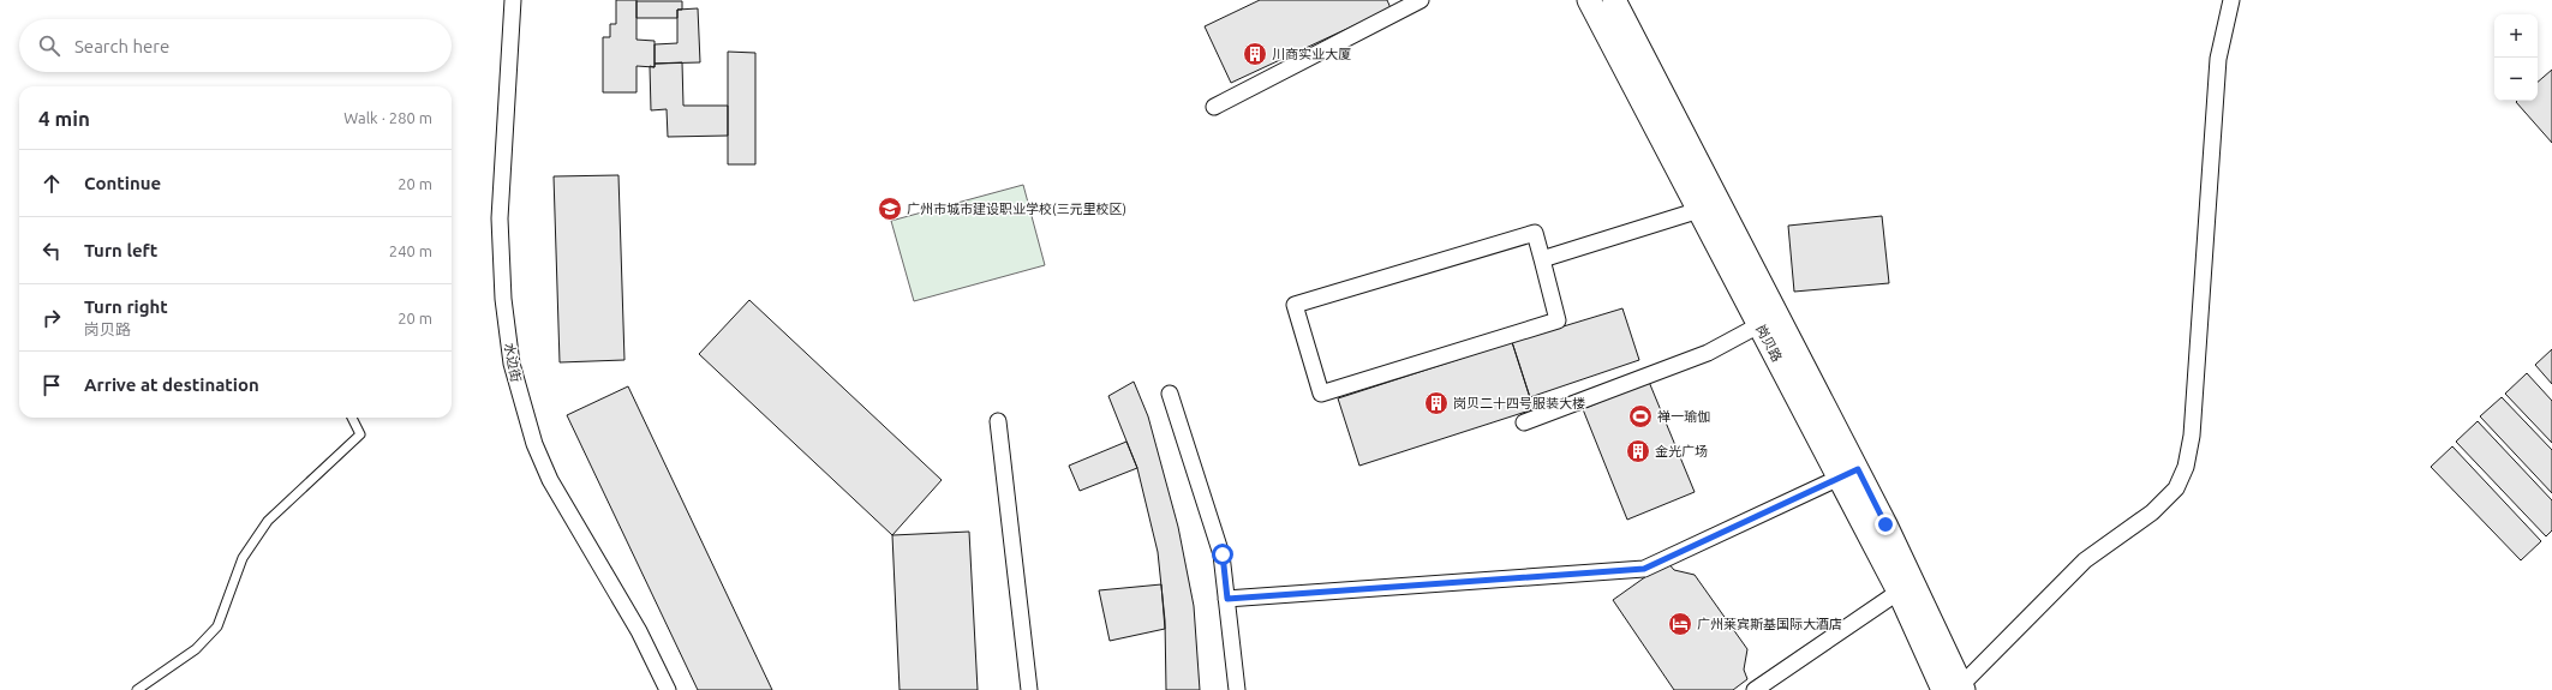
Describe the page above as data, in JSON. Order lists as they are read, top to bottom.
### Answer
{
  "streets": {
    "main road": ["岗贝路"],
    "street": ["水边街"]
  },
  "places": {
    "building": ["川商实业大厦", "岗贝二十四号服装大楼", "金光广场"],
    "school or university": ["广州市城市建设职业学校(三元里校区)"],
    "sports": ["禅一瑜伽"],
    "hotel": ["广州莱宾斯基国际大酒店"]
  },
  "page": {
    "map_buttons": ["+", "−"],
    "search": "Search here",
    "heading": ["4 min", "Walk · 280 m"],
    "list": [
      ["Continue", "20 m"],
      ["Turn left", "240 m"],
      ["Turn right", "岗贝路", "20 m"],
      "Arrive at destination"
    ]
  }
}
